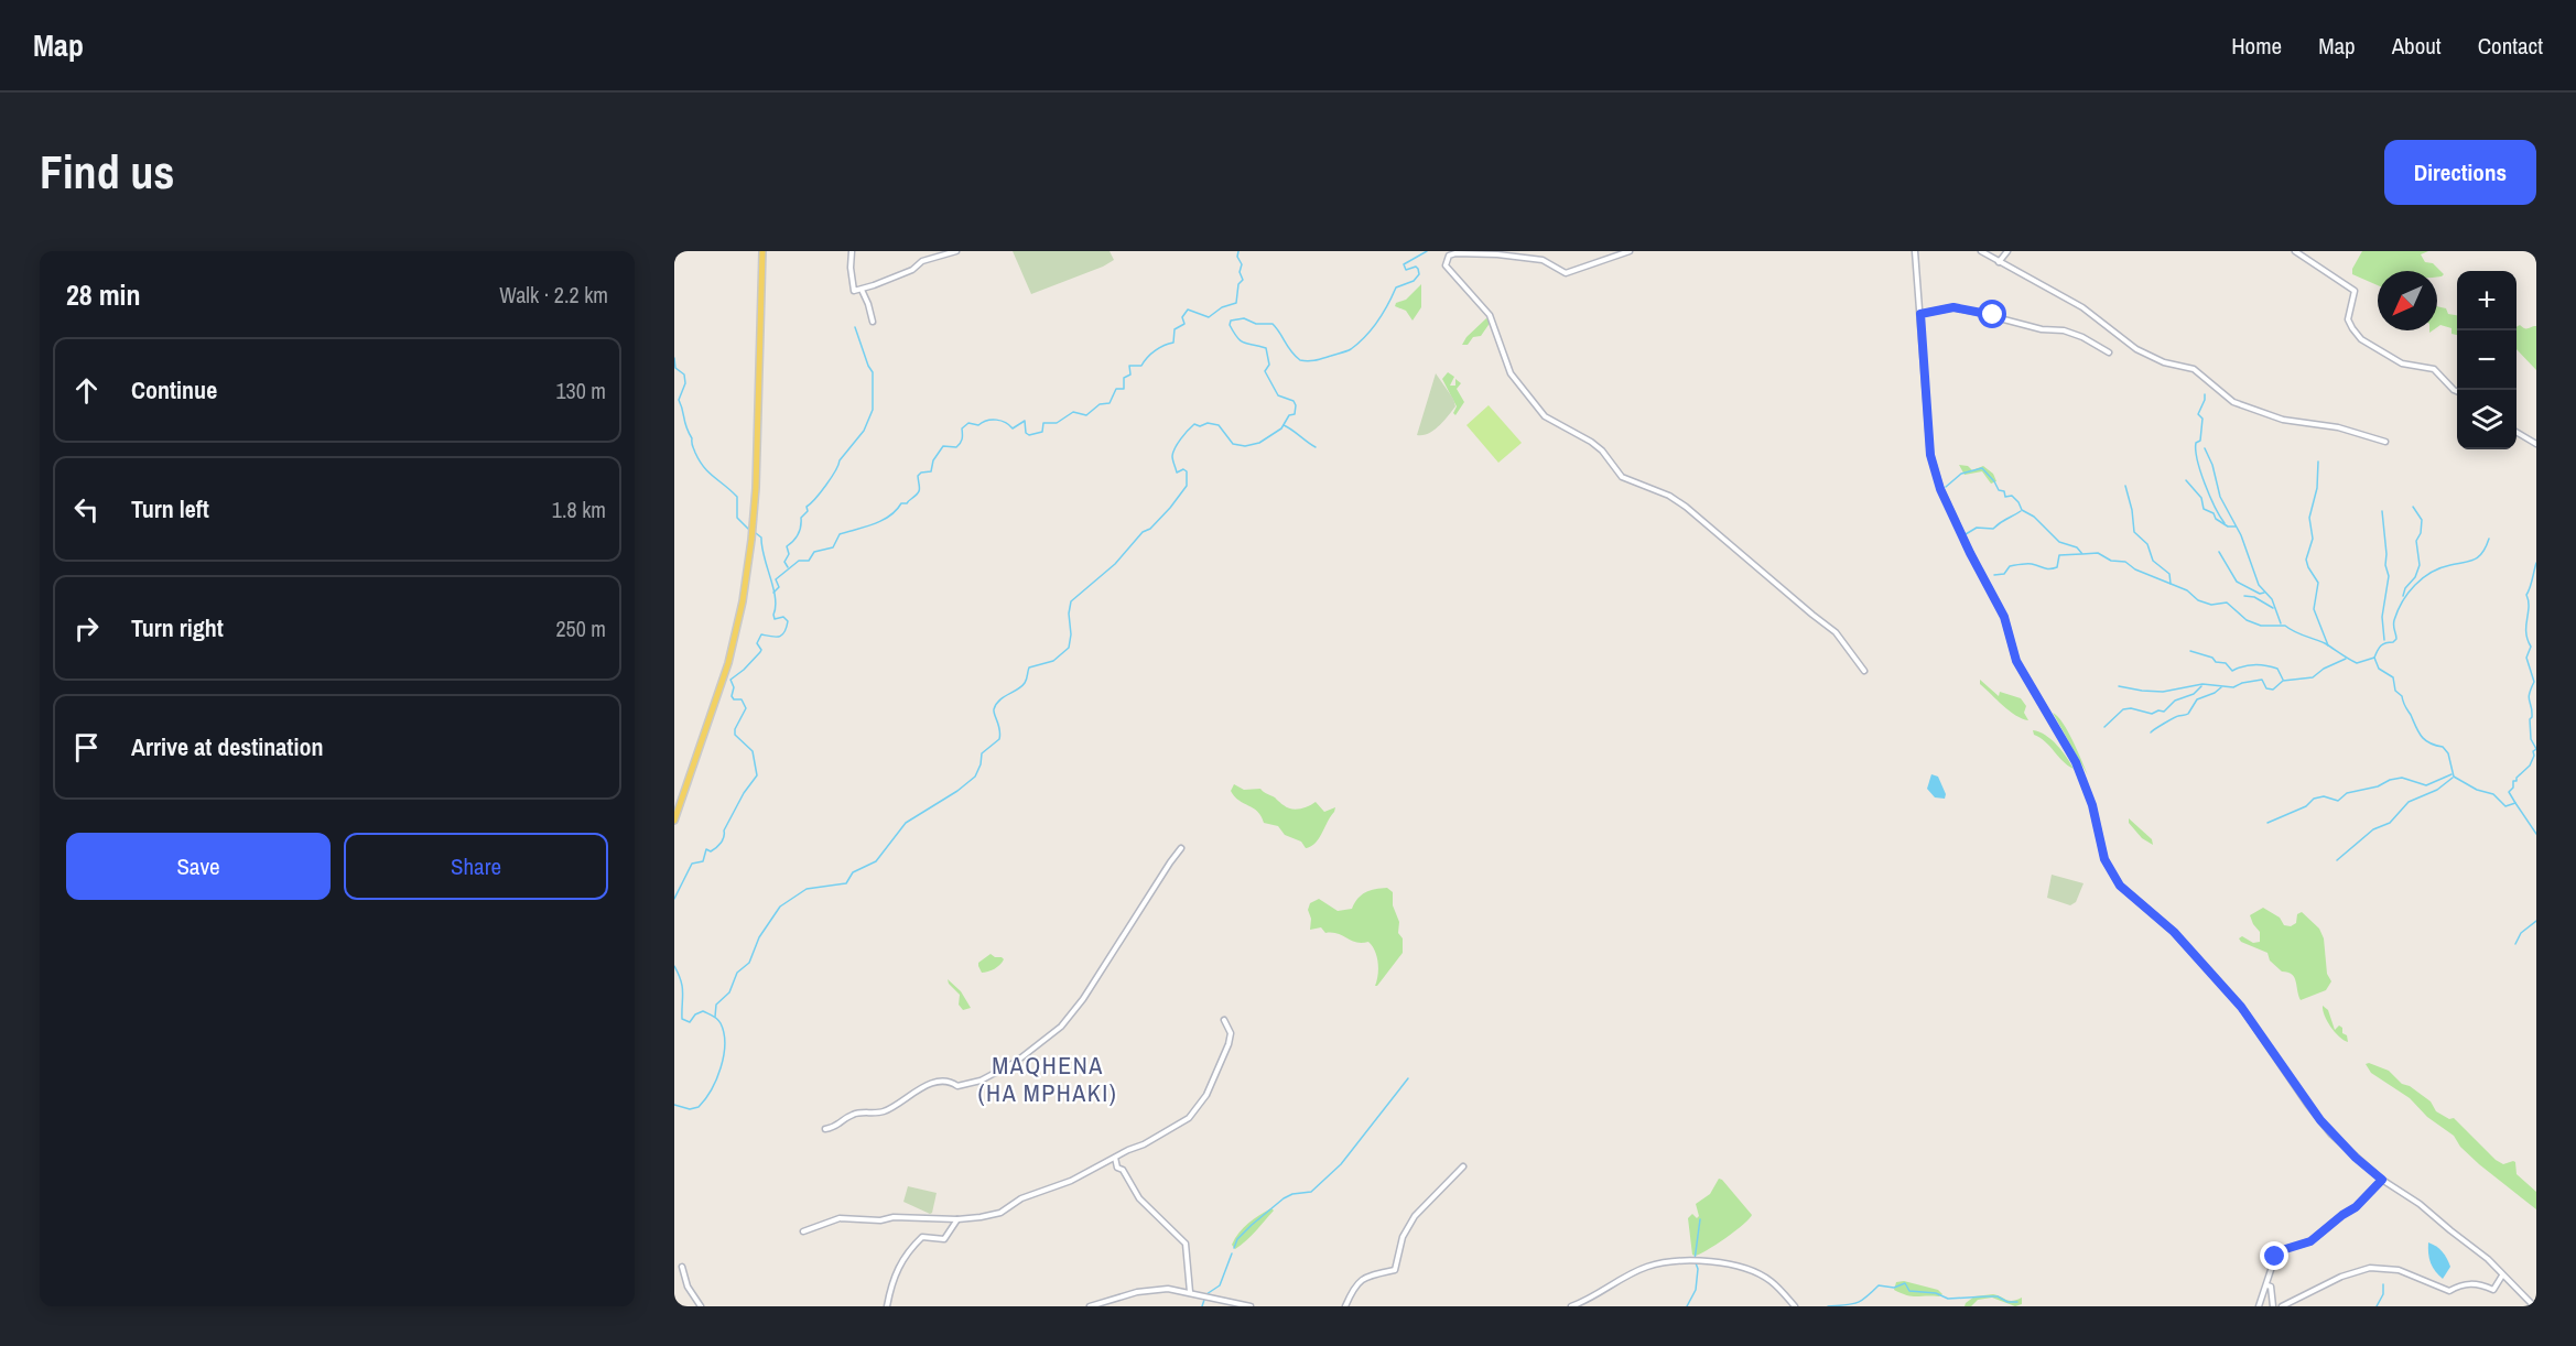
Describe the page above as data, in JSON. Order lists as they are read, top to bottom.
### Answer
{
  "districts": ["MAQHENA (HA MPHAKI)"],
  "north": "bottom left",
  "page": {
    "header": "Map",
    "nav": [
      "Home",
      "Map",
      "About",
      "Contact"
    ],
    "buttons": [
      "Directions",
      ["Save", "Share"]
    ],
    "title": "Find us",
    "heading": ["28 min", "Walk · 2.2 km"],
    "map_buttons": ["+", "−"],
    "list": [
      ["Continue", "130 m"],
      ["Turn left", "1.8 km"],
      ["Turn right", "250 m"],
      "Arrive at destination"
    ]
  }
}
